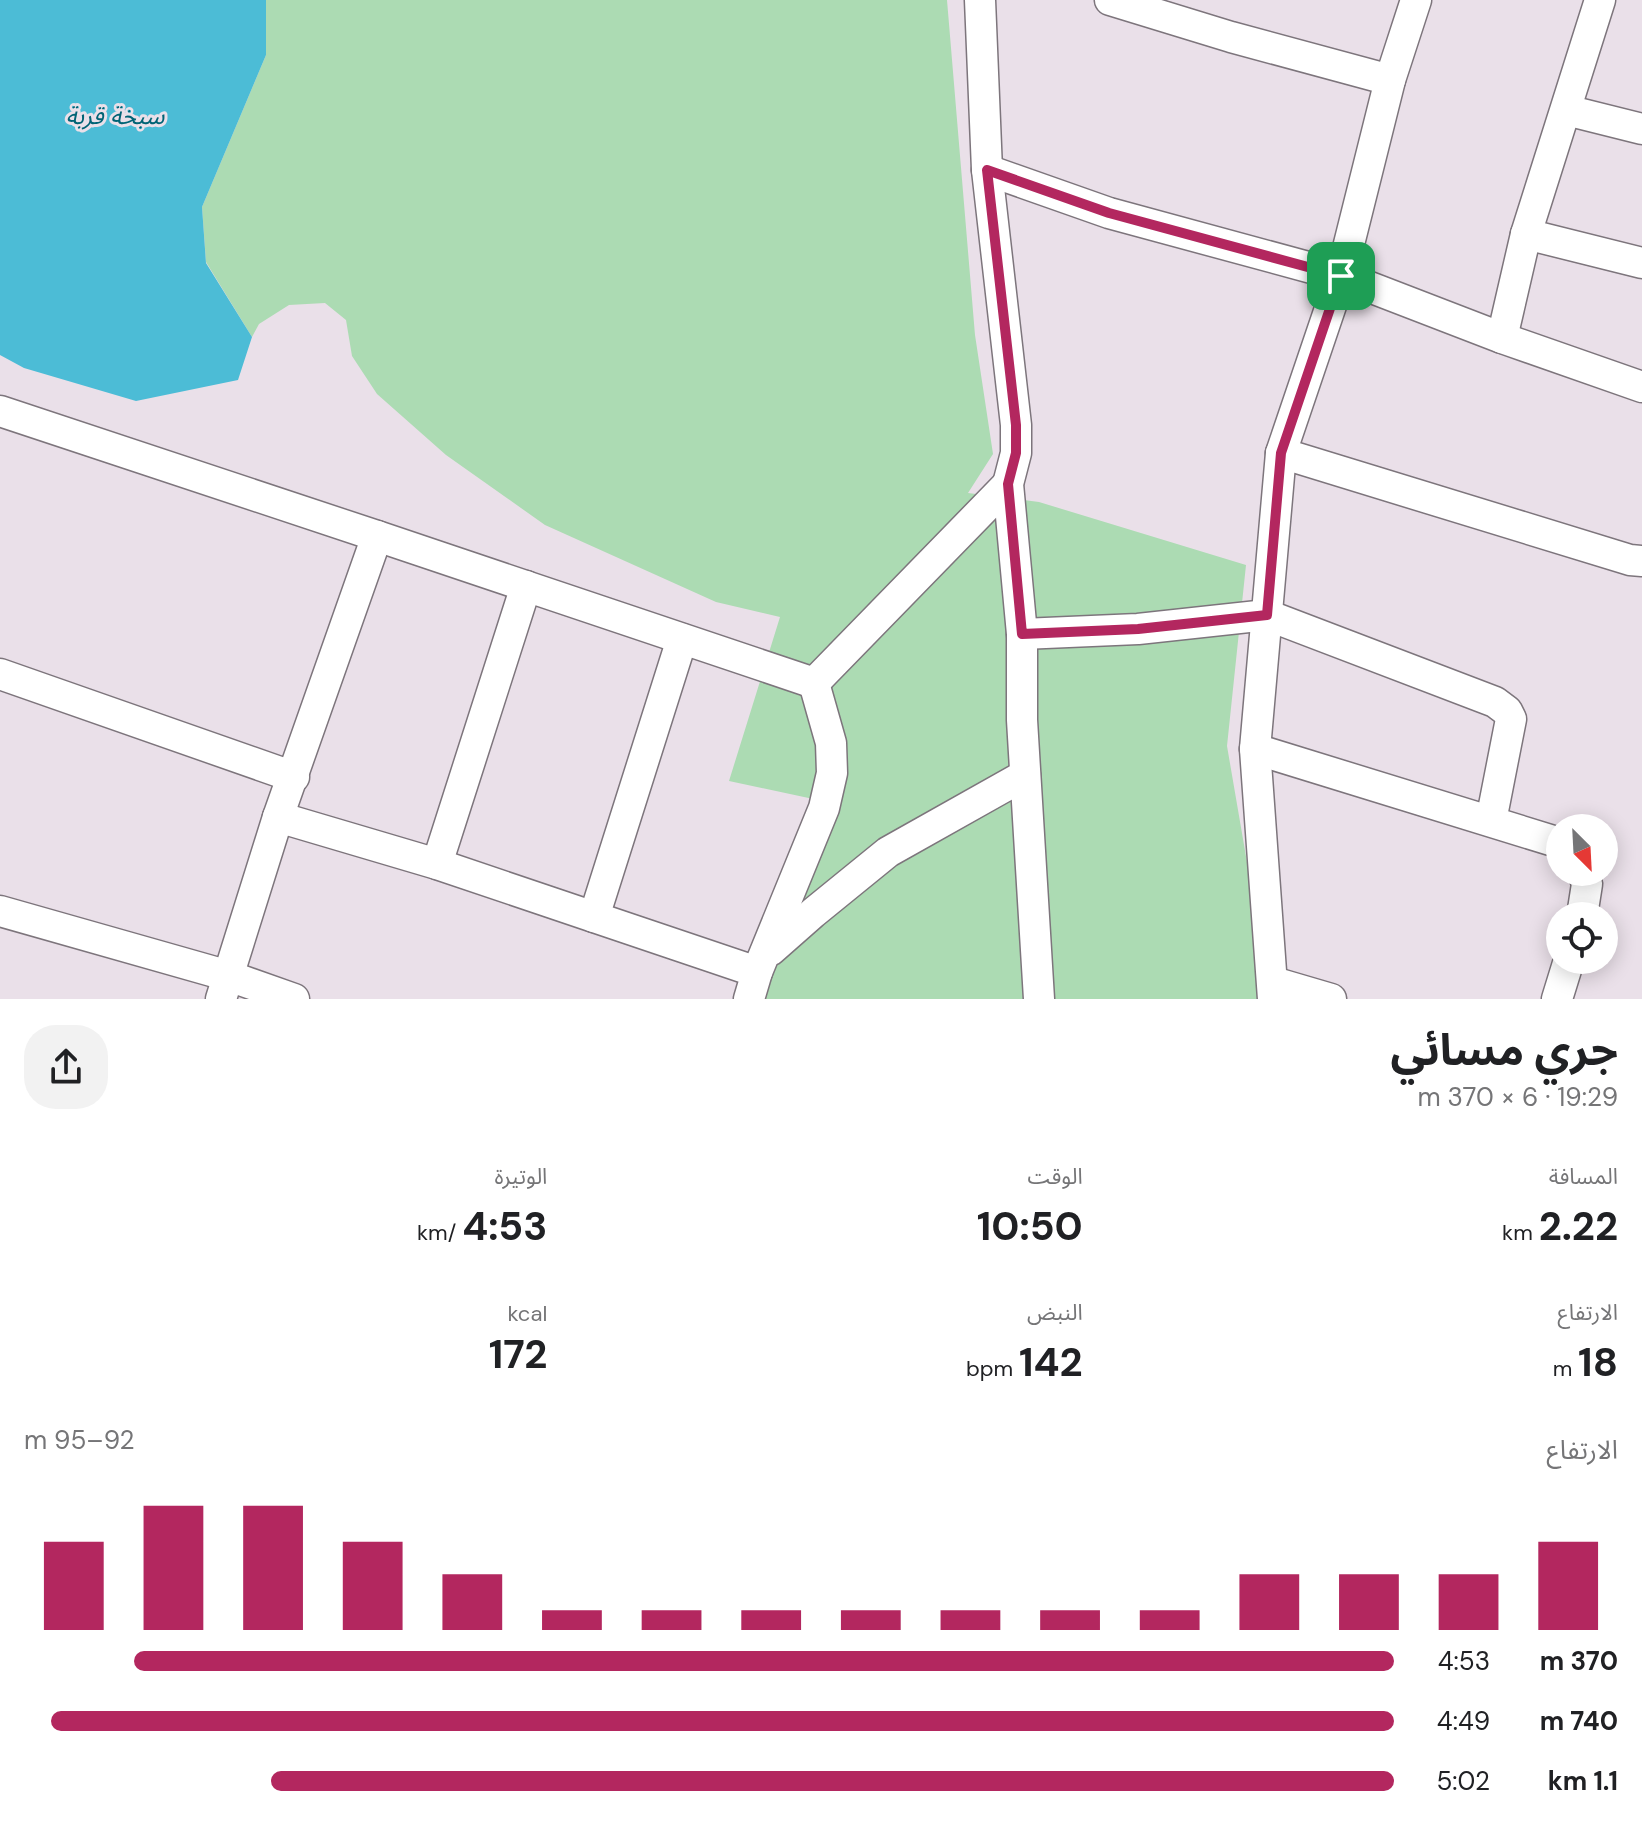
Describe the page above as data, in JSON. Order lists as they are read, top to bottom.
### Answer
{
  "water": ["سبخة قربة"],
  "north": "bottom right",
  "page": {
    "heading": ["جري مسائي", "19:29 · 6 × 370 m"],
    "stats": [
      ["المسافة", "2.22 km"],
      ["الوقت", "10:50"],
      ["الوتيرة", "4:53 /km"],
      ["الارتفاع", "18 m"],
      ["النبض", "142 bpm"],
      ["kcal", "172"]
    ],
    "chart": ["الارتفاع", "92–95 m"],
    "list": [
      {
        "name": "370 m",
        "note": "4:53"
      },
      {
        "name": "740 m",
        "note": "4:49"
      },
      {
        "name": "1.1 km",
        "note": "5:02"
      }
    ]
  }
}
